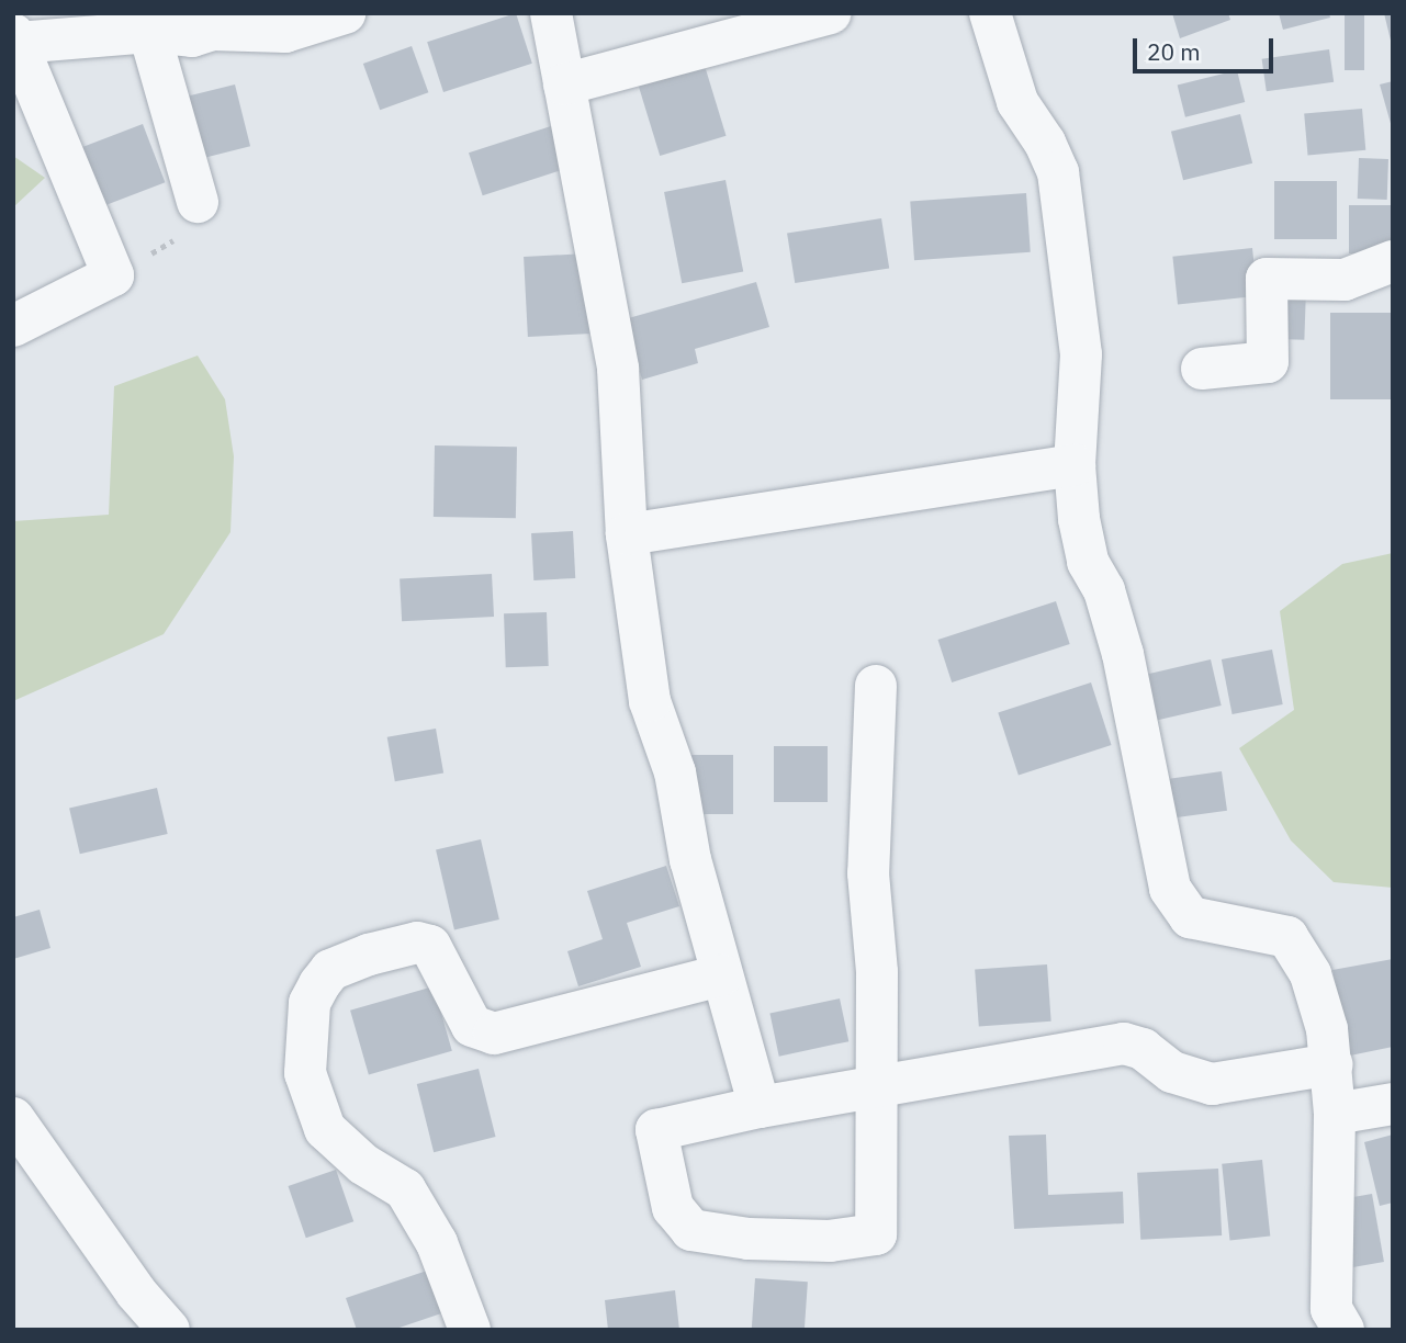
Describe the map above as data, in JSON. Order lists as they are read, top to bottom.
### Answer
{
  "scale_bar": "20 m"
}
